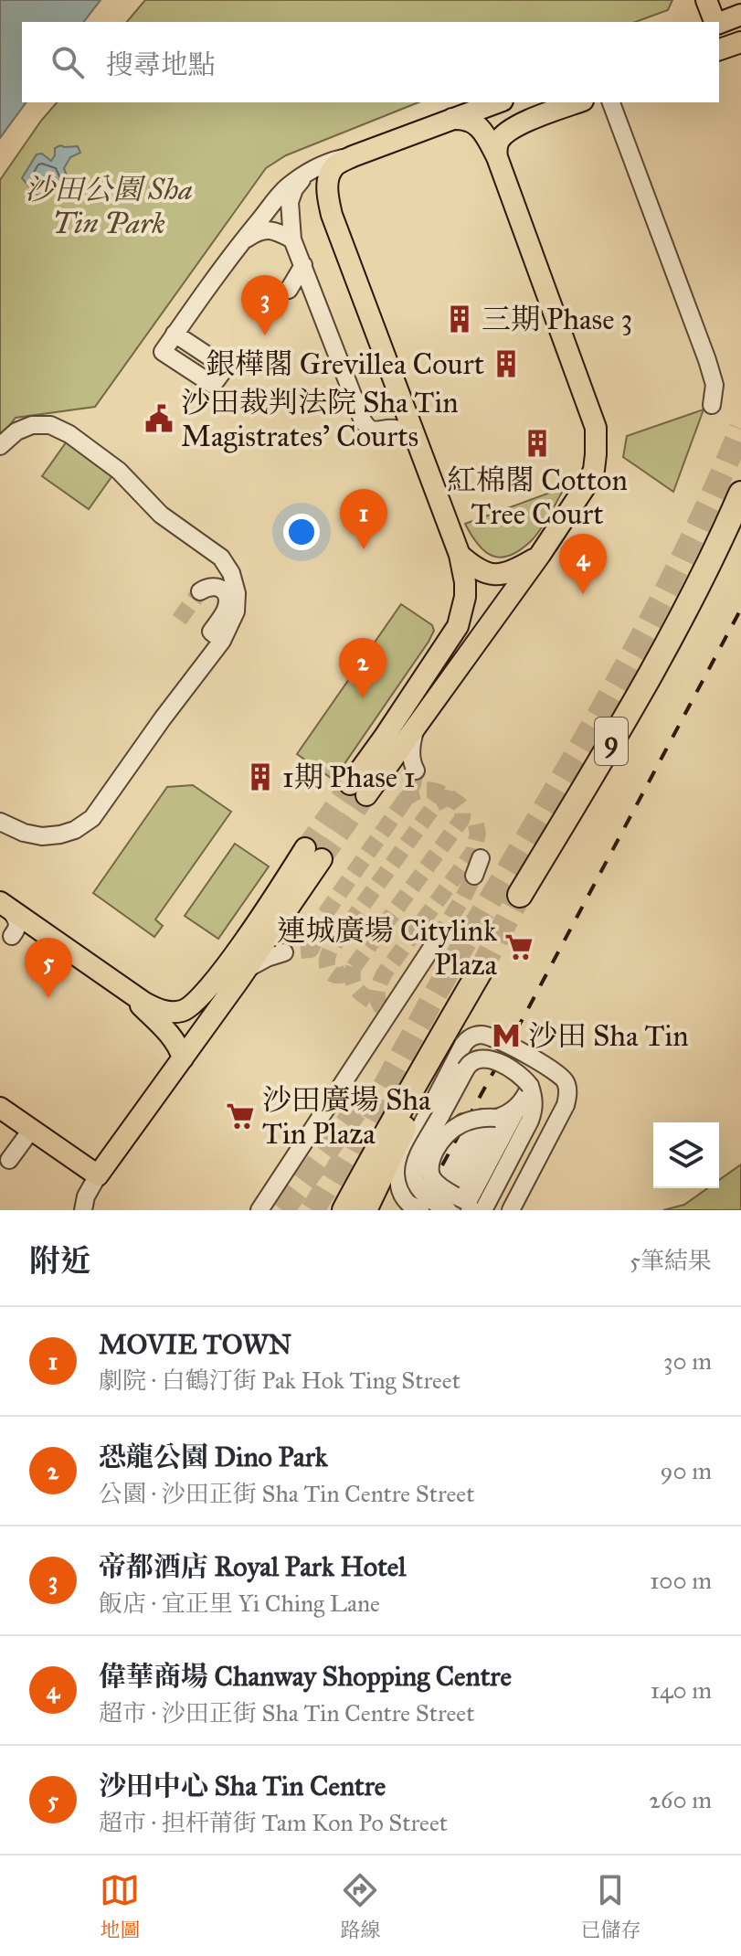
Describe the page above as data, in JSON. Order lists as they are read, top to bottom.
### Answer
{
  "streets": {
    "highway": ["9"]
  },
  "parks": ["沙田公園 Sha Tin Park"],
  "places": {
    "building": [
      "三期 Phase 3",
      "銀樺閣 Grevillea Court",
      "紅棉閣 Cotton Tree Court",
      "1期 Phase 1"
    ],
    "public building": ["沙田裁判法院 Sha Tin Magistrates' Courts"],
    "supermarket": ["連城廣場 Citylink Plaza", "沙田廣場 Sha Tin Plaza"],
    "metro station": ["沙田 Sha Tin"]
  },
  "page": {
    "search": "搜尋地點",
    "pins": [
      "3",
      "1",
      "4",
      "2",
      "5"
    ],
    "heading": ["附近", "5筆結果"],
    "list": [
      {
        "mark": "1",
        "name": "MOVIE TOWN",
        "note": "劇院 · 白鶴汀街 Pak Hok Ting Street",
        "value": "30 m"
      },
      {
        "mark": "2",
        "name": "恐龍公園 Dino Park",
        "note": "公園 · 沙田正街 Sha Tin Centre Street",
        "value": "90 m"
      },
      {
        "mark": "3",
        "name": "帝都酒店 Royal Park Hotel",
        "note": "飯店 · 宜正里 Yi Ching Lane",
        "value": "100 m"
      },
      {
        "mark": "4",
        "name": "偉華商場 Chanway Shopping Centre",
        "note": "超市 · 沙田正街 Sha Tin Centre Street",
        "value": "140 m"
      },
      {
        "mark": "5",
        "name": "沙田中心 Sha Tin Centre",
        "note": "超市 · 担杆莆街 Tam Kon Po Street",
        "value": "260 m"
      }
    ],
    "nav": ["地圖", "路線", "已儲存"]
  }
}
